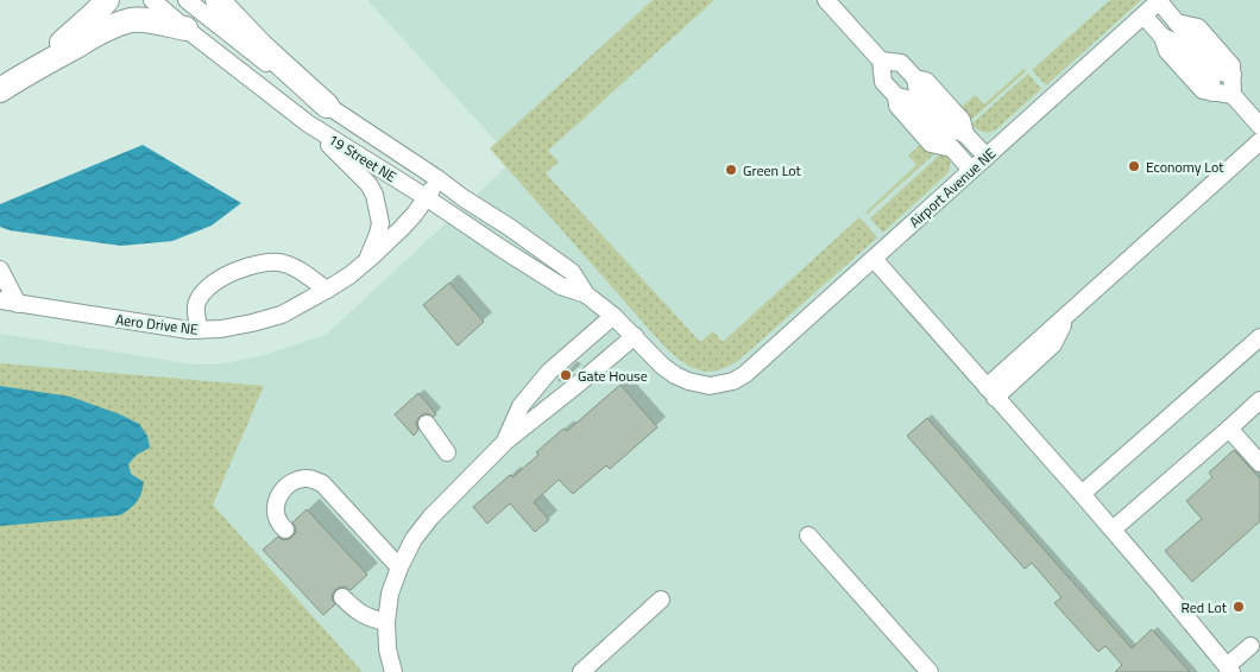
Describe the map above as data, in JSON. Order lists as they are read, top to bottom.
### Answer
{
  "streets": {
    "street": ["19 Street NE", "Airport Avenue NE", "Aero Drive NE"]
  },
  "crossings": [
    ["19 Street NE", "Airport Avenue NE"],
    ["19 Street NE", "Aero Drive NE"]
  ],
  "places": [
    "Economy Lot",
    "Green Lot",
    "Gate House",
    "Red Lot"
  ]
}
